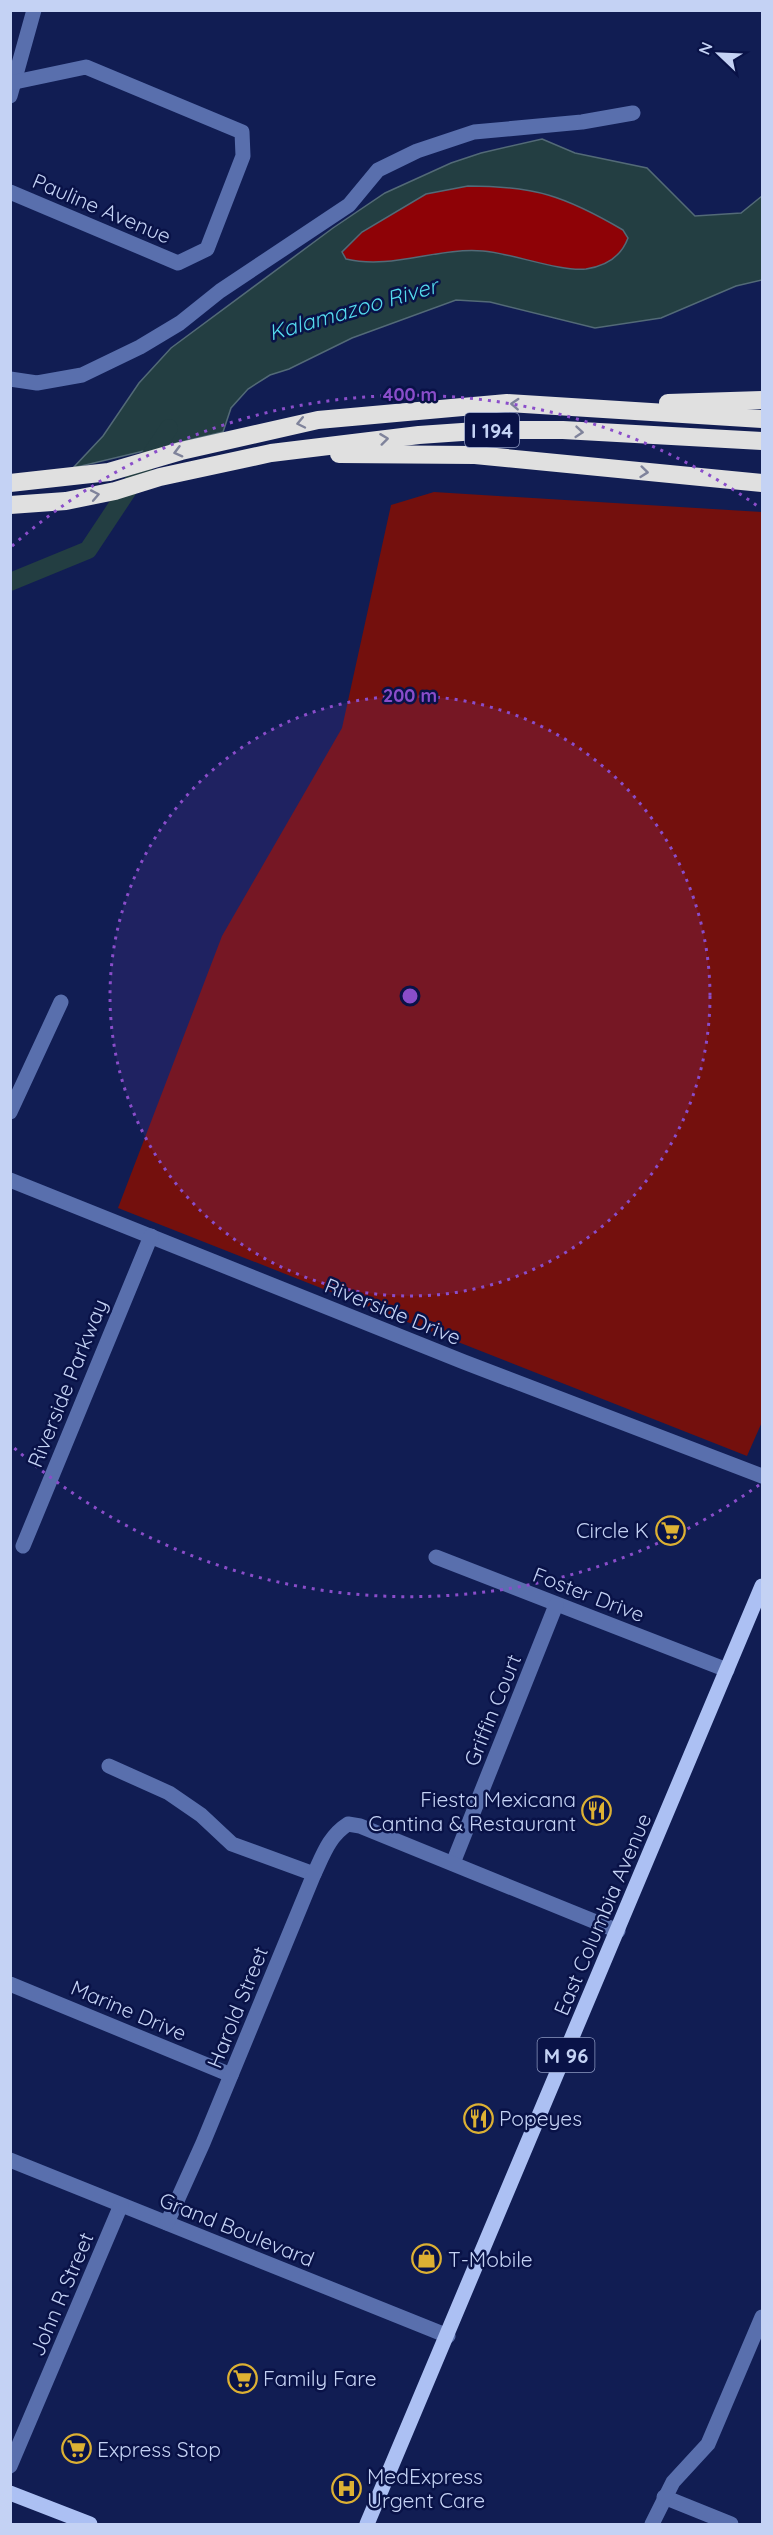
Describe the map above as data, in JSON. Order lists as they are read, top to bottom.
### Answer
{
  "streets": {
    "highway": ["I 194"],
    "main road": ["East Columbia Avenue", "M 96"],
    "street": [
      "Pauline Avenue",
      "Riverside Drive",
      "Riverside Parkway",
      "Foster Drive",
      "Griffin Court",
      "Harold Street",
      "Marine Drive",
      "Grand Boulevard",
      "John R Street"
    ]
  },
  "crossings": [
    ["Riverside Drive", "Riverside Parkway"],
    ["Foster Drive", "Griffin Court"],
    ["Foster Drive", "East Columbia Avenue"],
    ["Griffin Court", "Harold Street"],
    ["East Columbia Avenue", "Grand Boulevard"],
    ["Harold Street", "Marine Drive"],
    ["Harold Street", "Grand Boulevard"],
    ["Grand Boulevard", "John R Street"]
  ],
  "water": ["Kalamazoo River"],
  "places": {
    "supermarket": ["Circle K", "Family Fare", "Express Stop"],
    "restaurant": ["Fiesta Mexicana Cantina & Restaurant", "Popeyes"],
    "shop": ["T-Mobile"],
    "hospital": ["MedExpress Urgent Care"]
  },
  "north": "top left",
  "rings": ["400 m", "200 m"]
}
